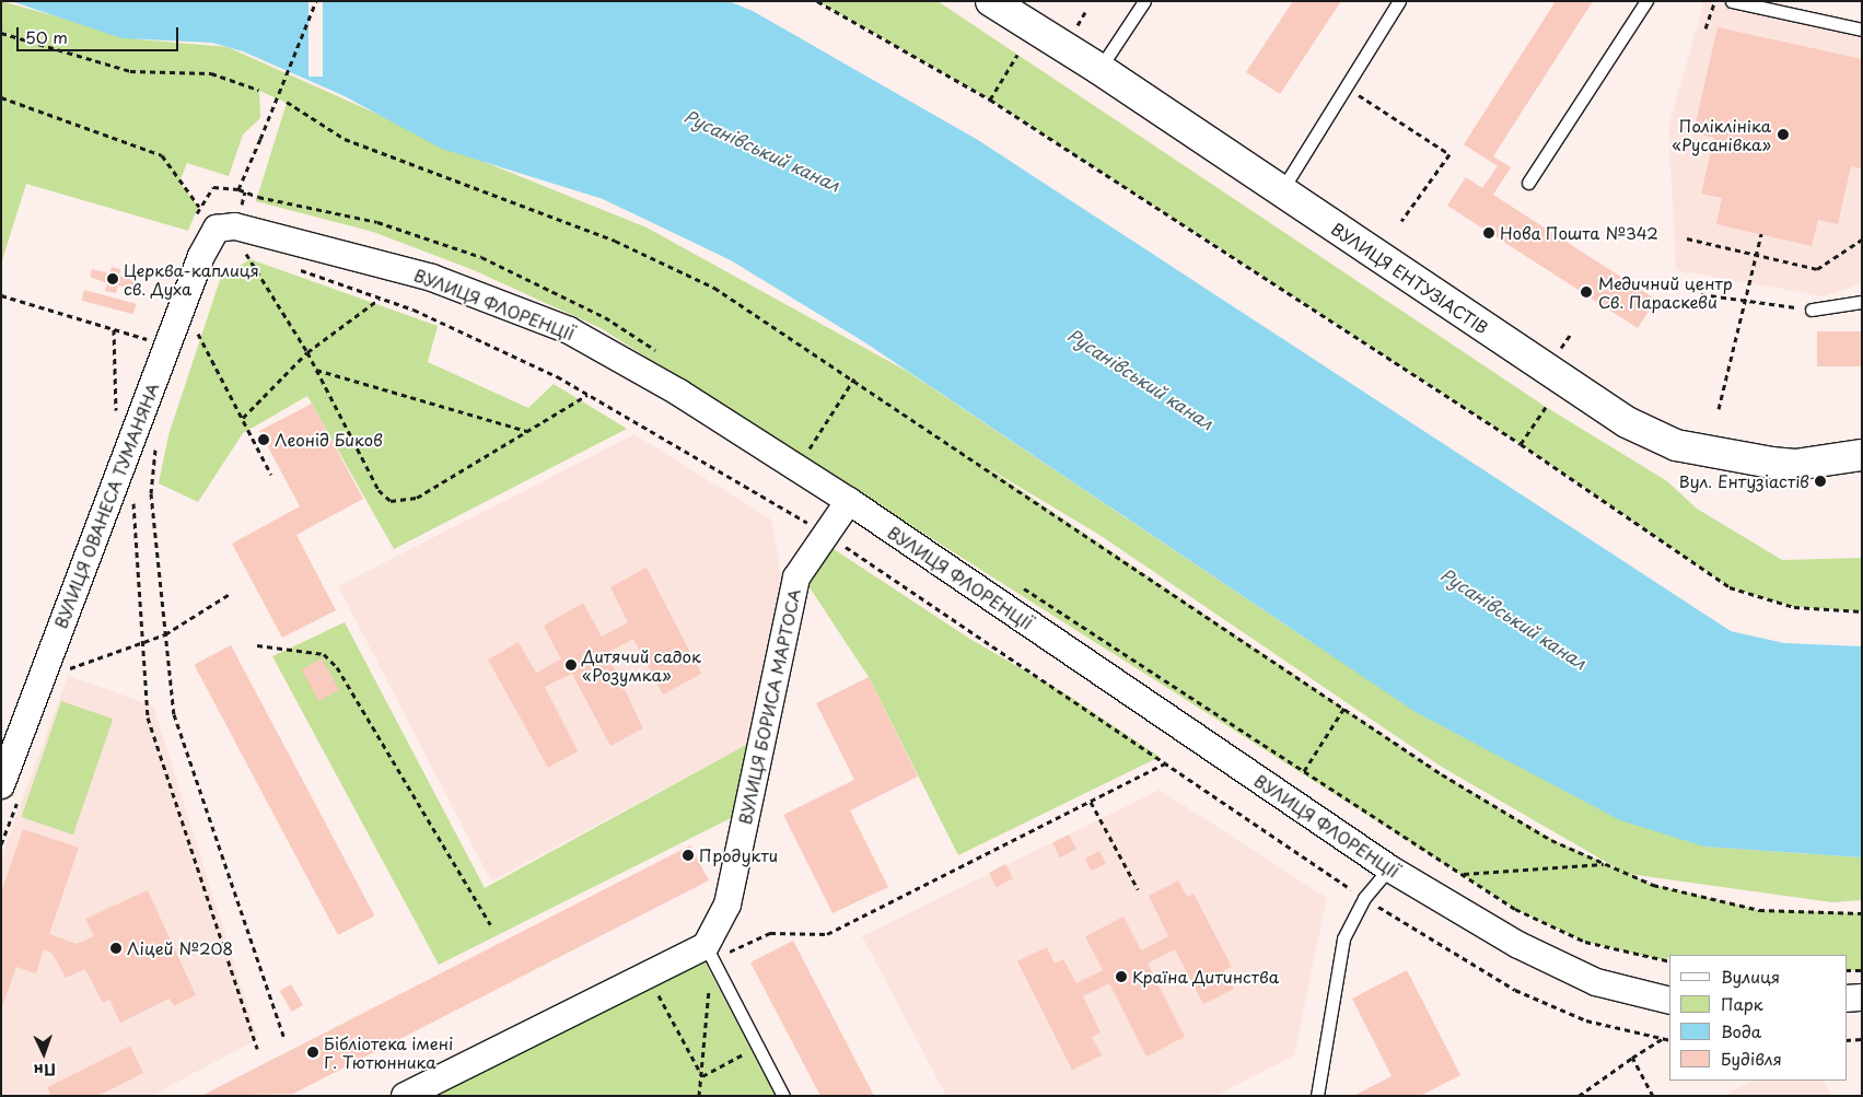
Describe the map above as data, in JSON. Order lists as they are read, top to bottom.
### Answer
{
  "streets": {
    "street": [
      "ВУЛИЦЯ ЕНТУЗІАСТІВ",
      "ВУЛИЦЯ ФЛОРЕНЦІЇ",
      "ВУЛИЦЯ ОВАНЕСА ТУМАНЯНА",
      "ВУЛИЦЯ БОРИСА МАРТОСА"
    ]
  },
  "crossings": [
    ["ВУЛИЦЯ ФЛОРЕНЦІЇ", "ВУЛИЦЯ ОВАНЕСА ТУМАНЯНА"],
    ["ВУЛИЦЯ ФЛОРЕНЦІЇ", "ВУЛИЦЯ БОРИСА МАРТОСА"]
  ],
  "water": ["Русанівський канал"],
  "places": [
    "Поліклініка «Русанівка»",
    "Нова Пошта №342",
    "Церква-каплиця св. Духа",
    "Медичний центр Св. Параскеви",
    "Леонід Биков",
    "Вул. Ентузіастів",
    "Дитячий садок «Розумка»",
    "Продукти",
    "Ліцей №208",
    "Країна Дитинства",
    "Бібліотека імені Г. Тютюнника"
  ],
  "legend": [
    "Вулиця",
    "Парк",
    "Вода",
    "Будівля"
  ],
  "scale_bar": "50 m",
  "north": "bottom"
}
